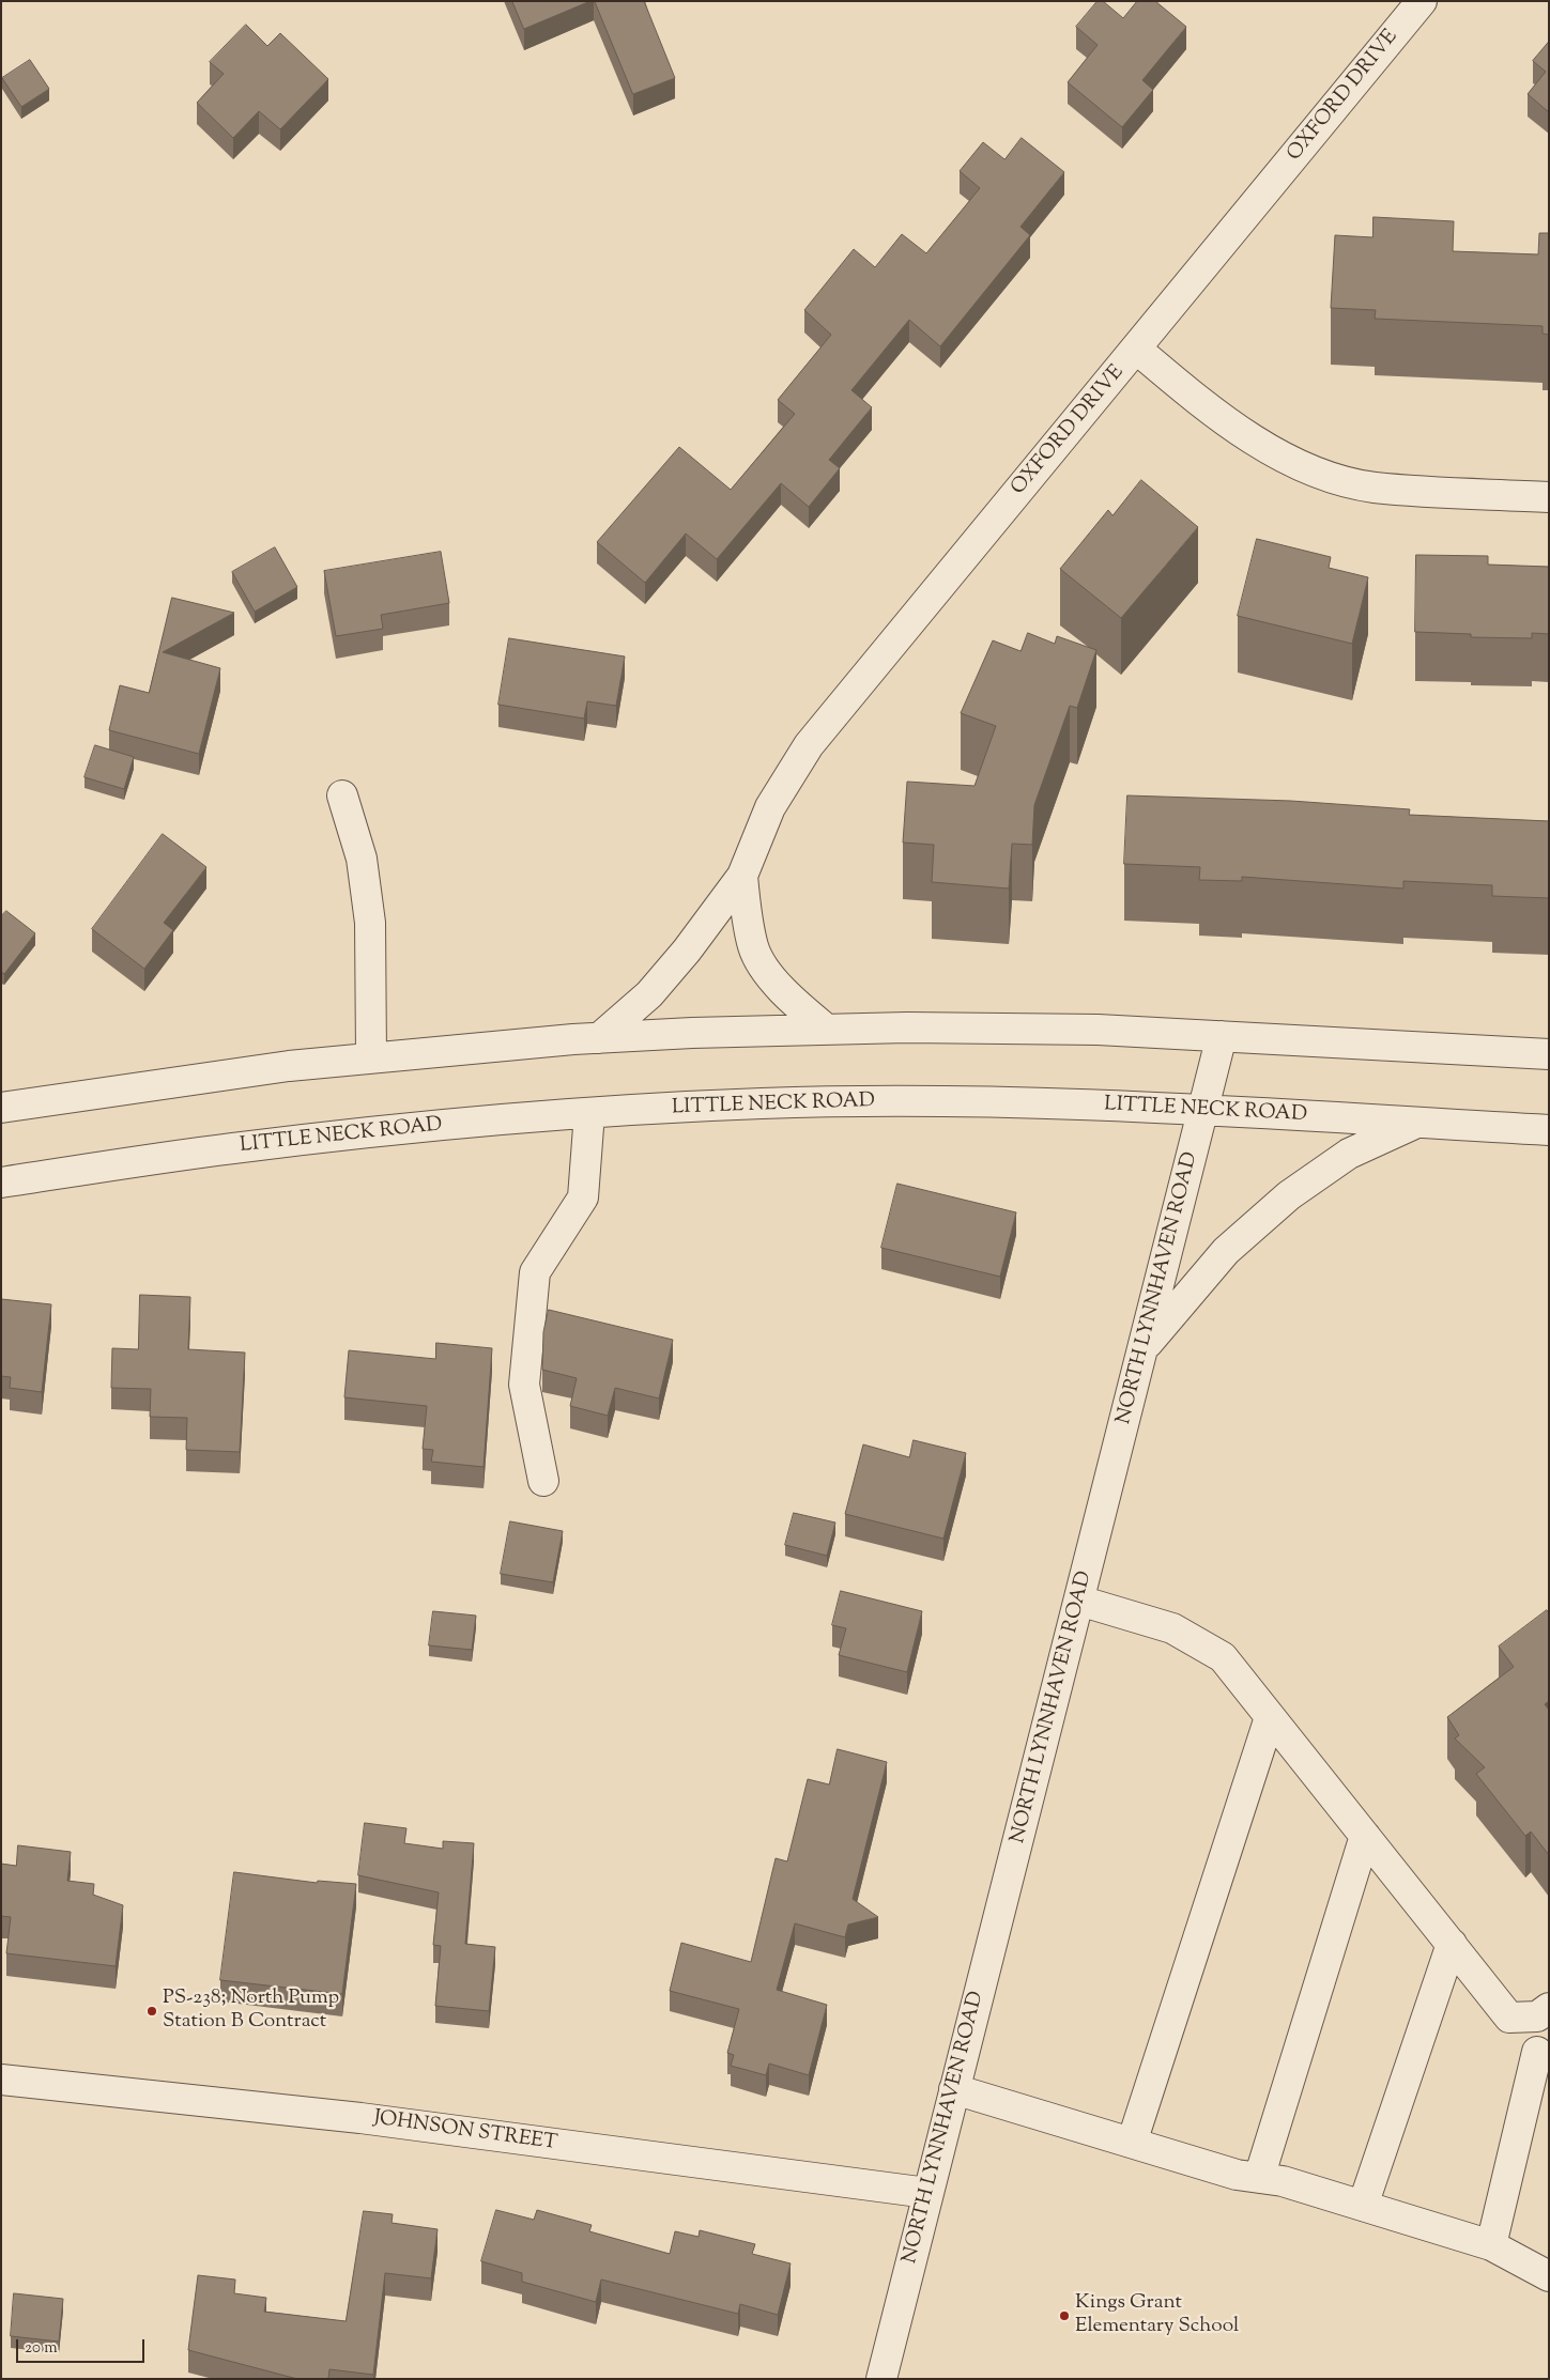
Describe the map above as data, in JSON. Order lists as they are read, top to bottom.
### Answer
{
  "streets": {
    "street": [
      "OXFORD DRIVE",
      "LITTLE NECK ROAD",
      "NORTH LYNNHAVEN ROAD",
      "JOHNSON STREET"
    ]
  },
  "crossings": [
    ["LITTLE NECK ROAD", "NORTH LYNNHAVEN ROAD"],
    ["NORTH LYNNHAVEN ROAD", "JOHNSON STREET"]
  ],
  "places": ["PS-238; North Pump Station B Contract", "Kings Grant Elementary School"],
  "scale_bar": "20 m"
}
